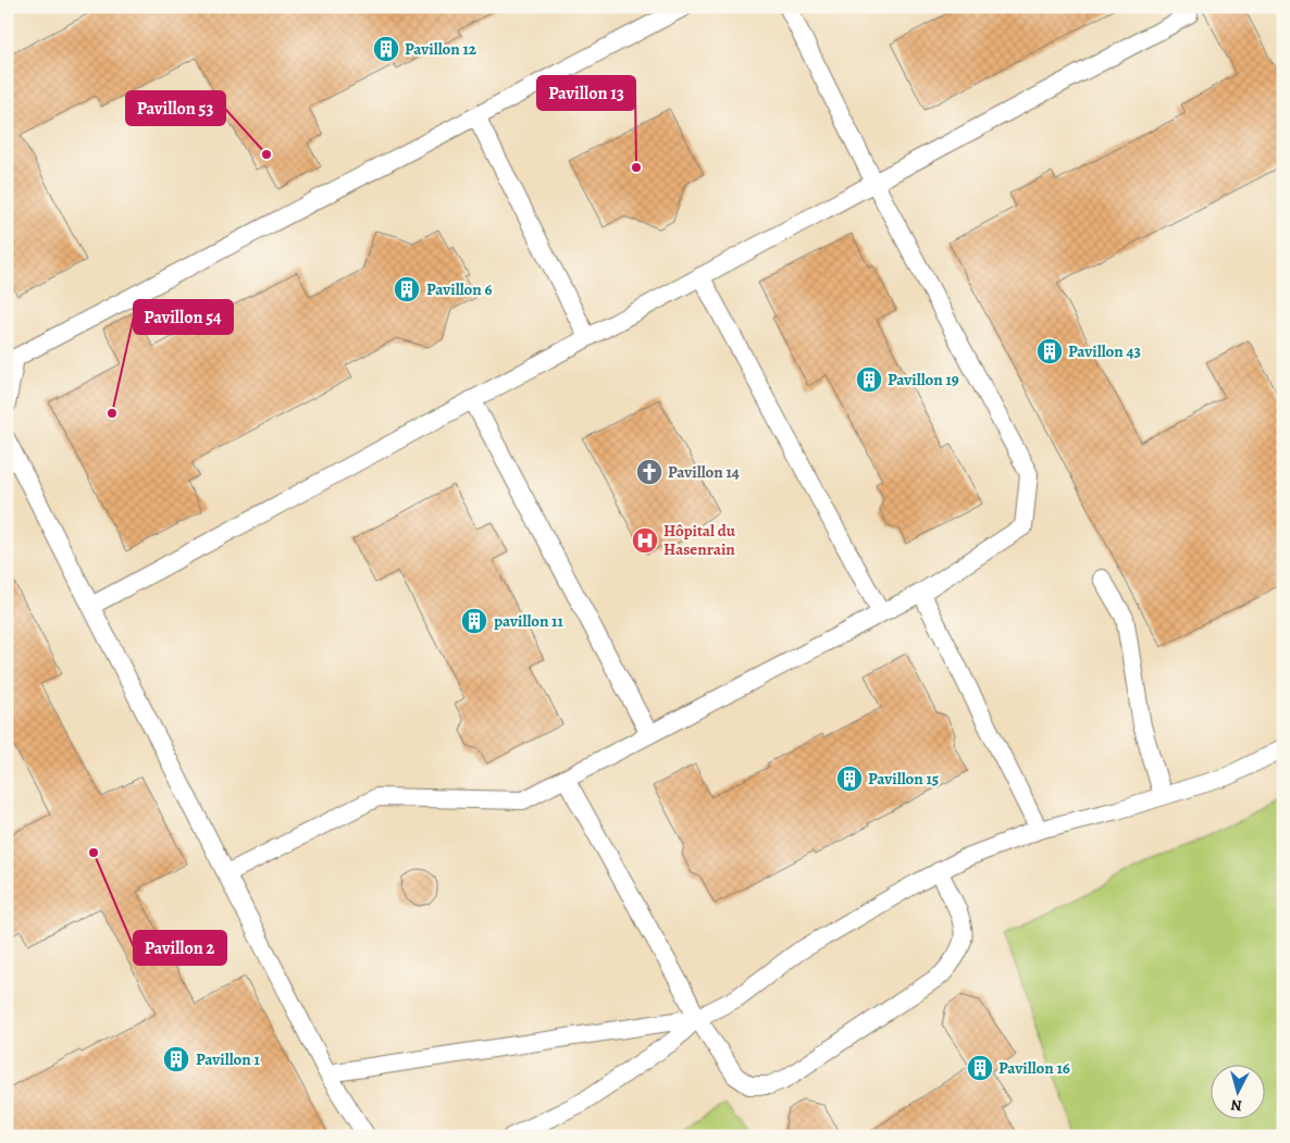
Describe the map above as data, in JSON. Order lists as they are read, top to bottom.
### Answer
{
  "places": {
    "building": [
      "Pavillon 12",
      "Pavillon 6",
      "Pavillon 43",
      "Pavillon 19",
      "pavillon 11",
      "Pavillon 15",
      "Pavillon 1",
      "Pavillon 16"
    ],
    "other": [
      "Pavillon 53",
      "Pavillon 13",
      "Pavillon 54",
      "Pavillon 2"
    ],
    "church": ["Pavillon 14"],
    "hospital": ["Hôpital du Hasenrain"]
  },
  "north": "bottom"
}
